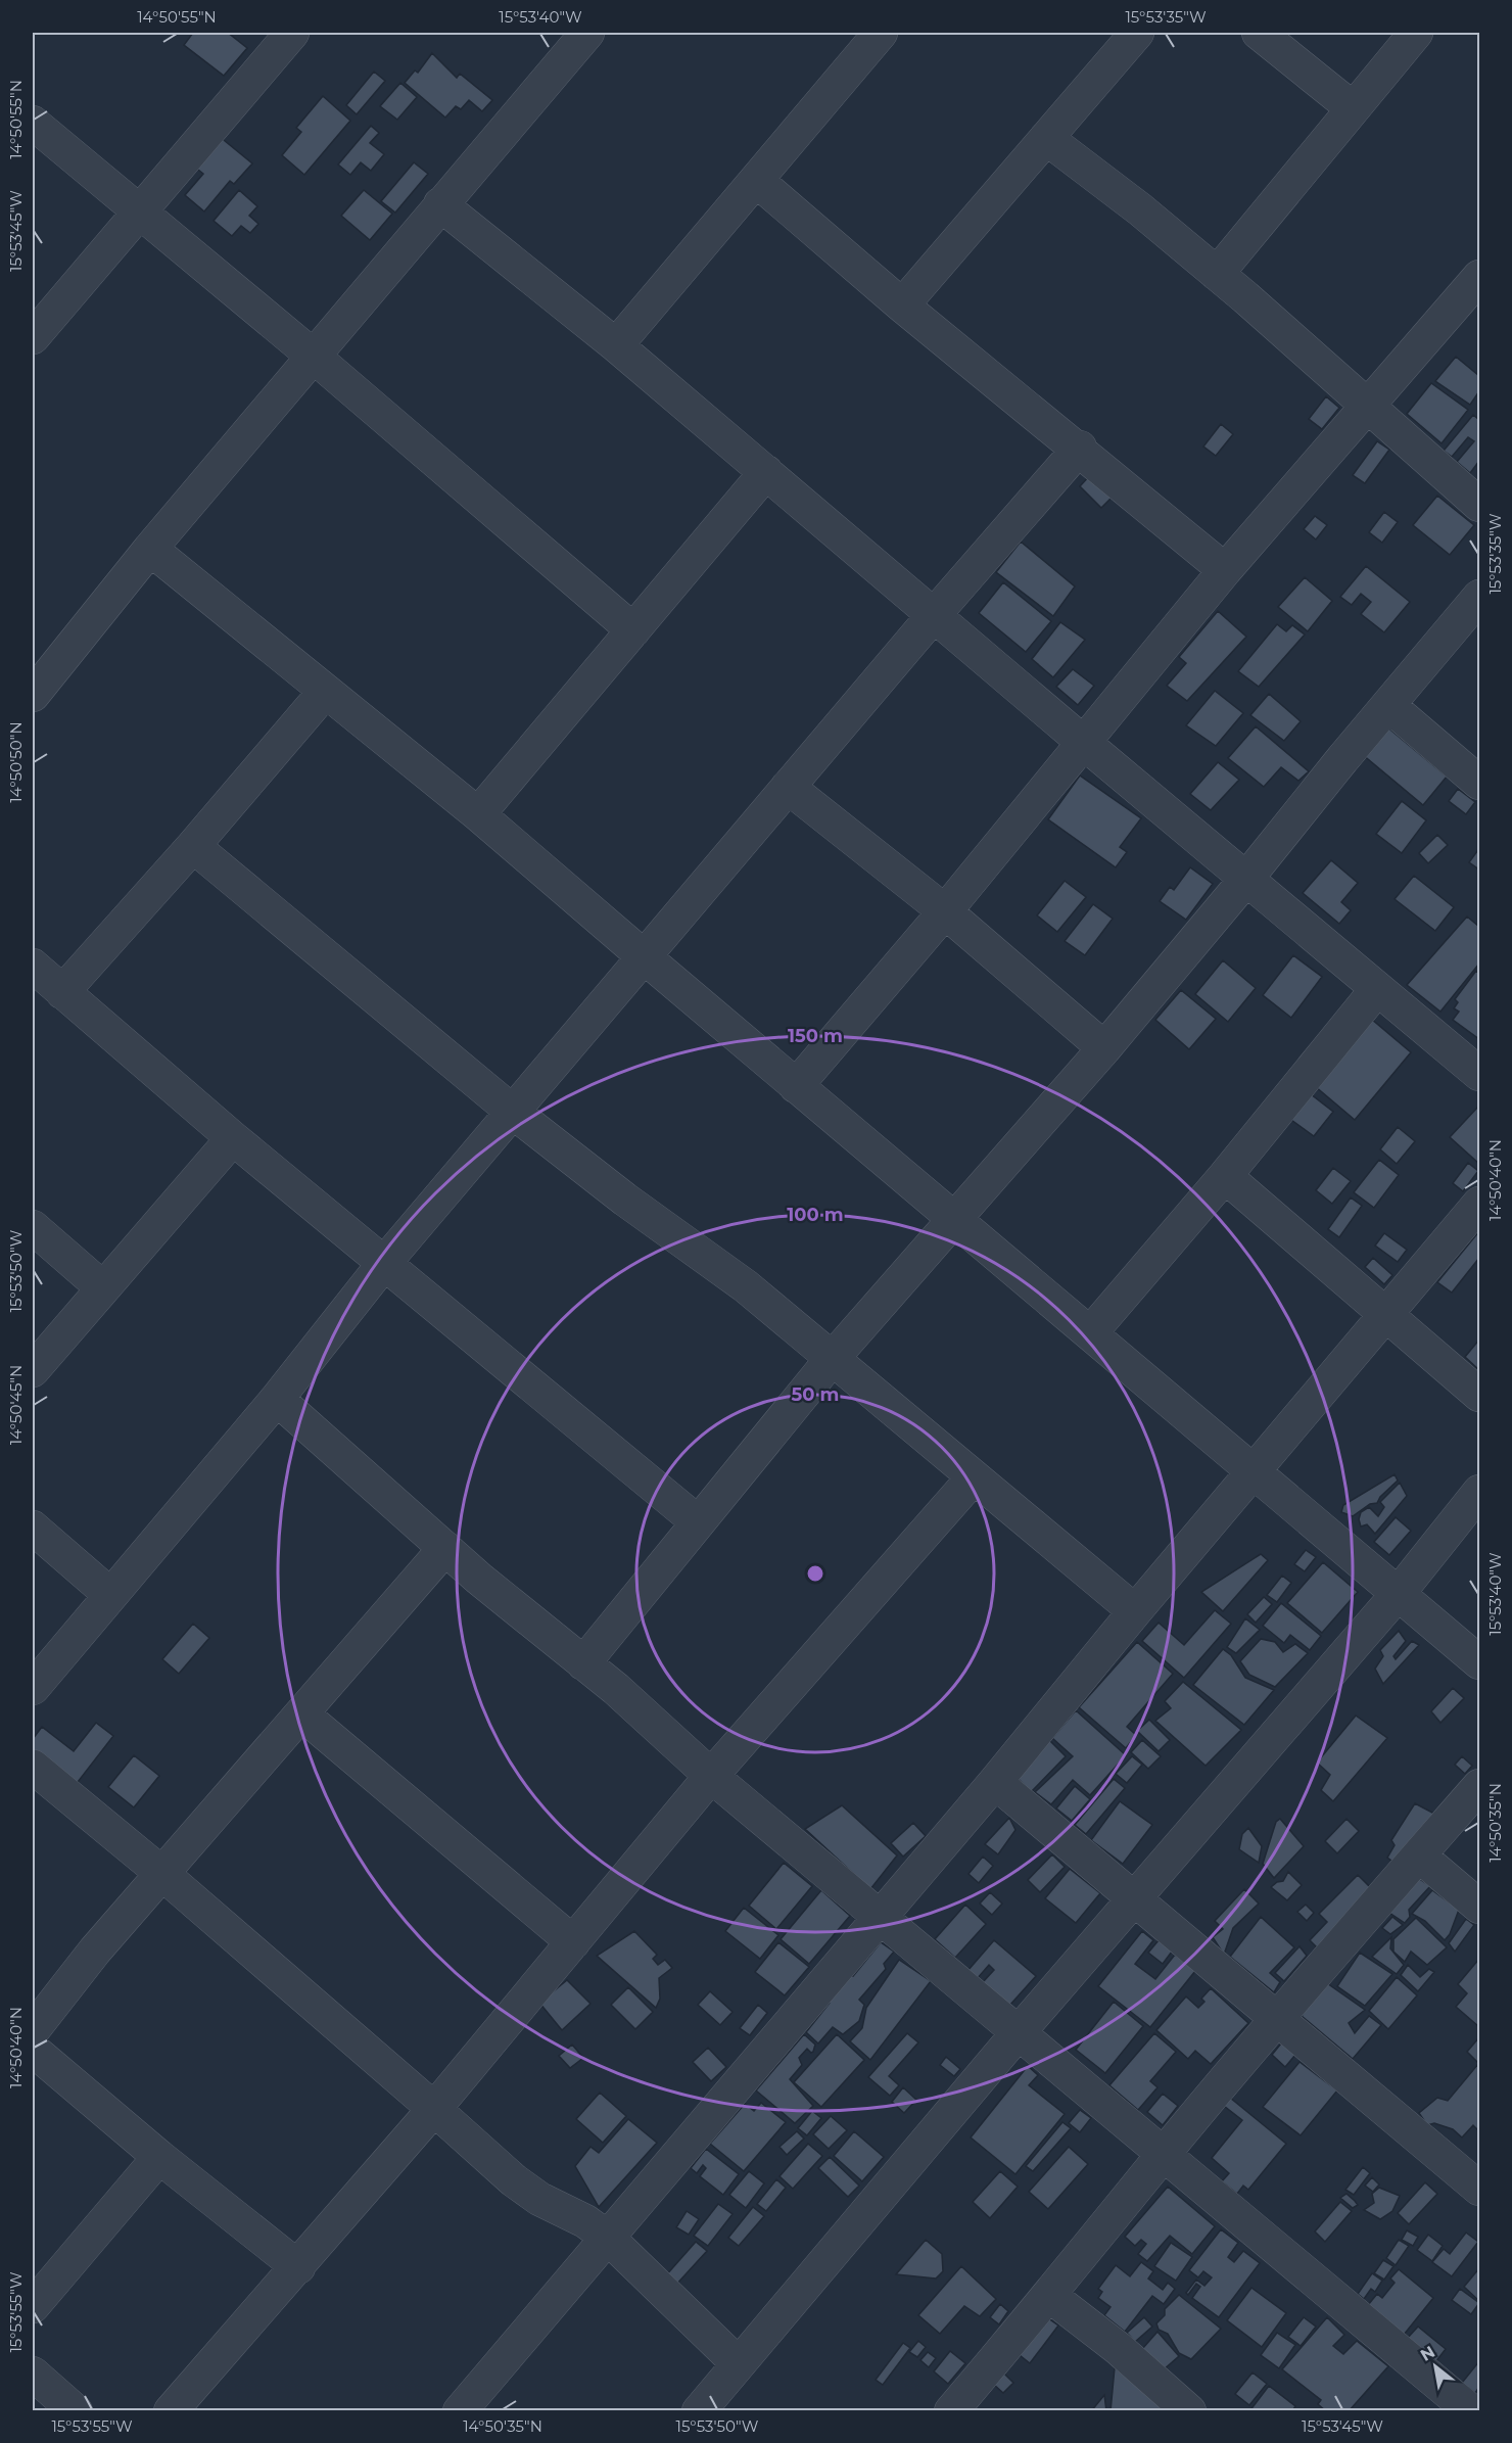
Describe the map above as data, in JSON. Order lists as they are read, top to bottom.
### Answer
{
  "north": "top left",
  "coordinates": [
    "14°50'55\"N",
    "15°53'40\"W",
    "15°53'35\"W",
    "15°53'45\"W",
    "14°50'50\"N",
    "14°50'40\"N",
    "15°53'50\"W",
    "14°50'45\"N",
    "14°50'35\"N",
    "15°53'55\"W"
  ],
  "rings": ["150 m", "100 m", "50 m"]
}
